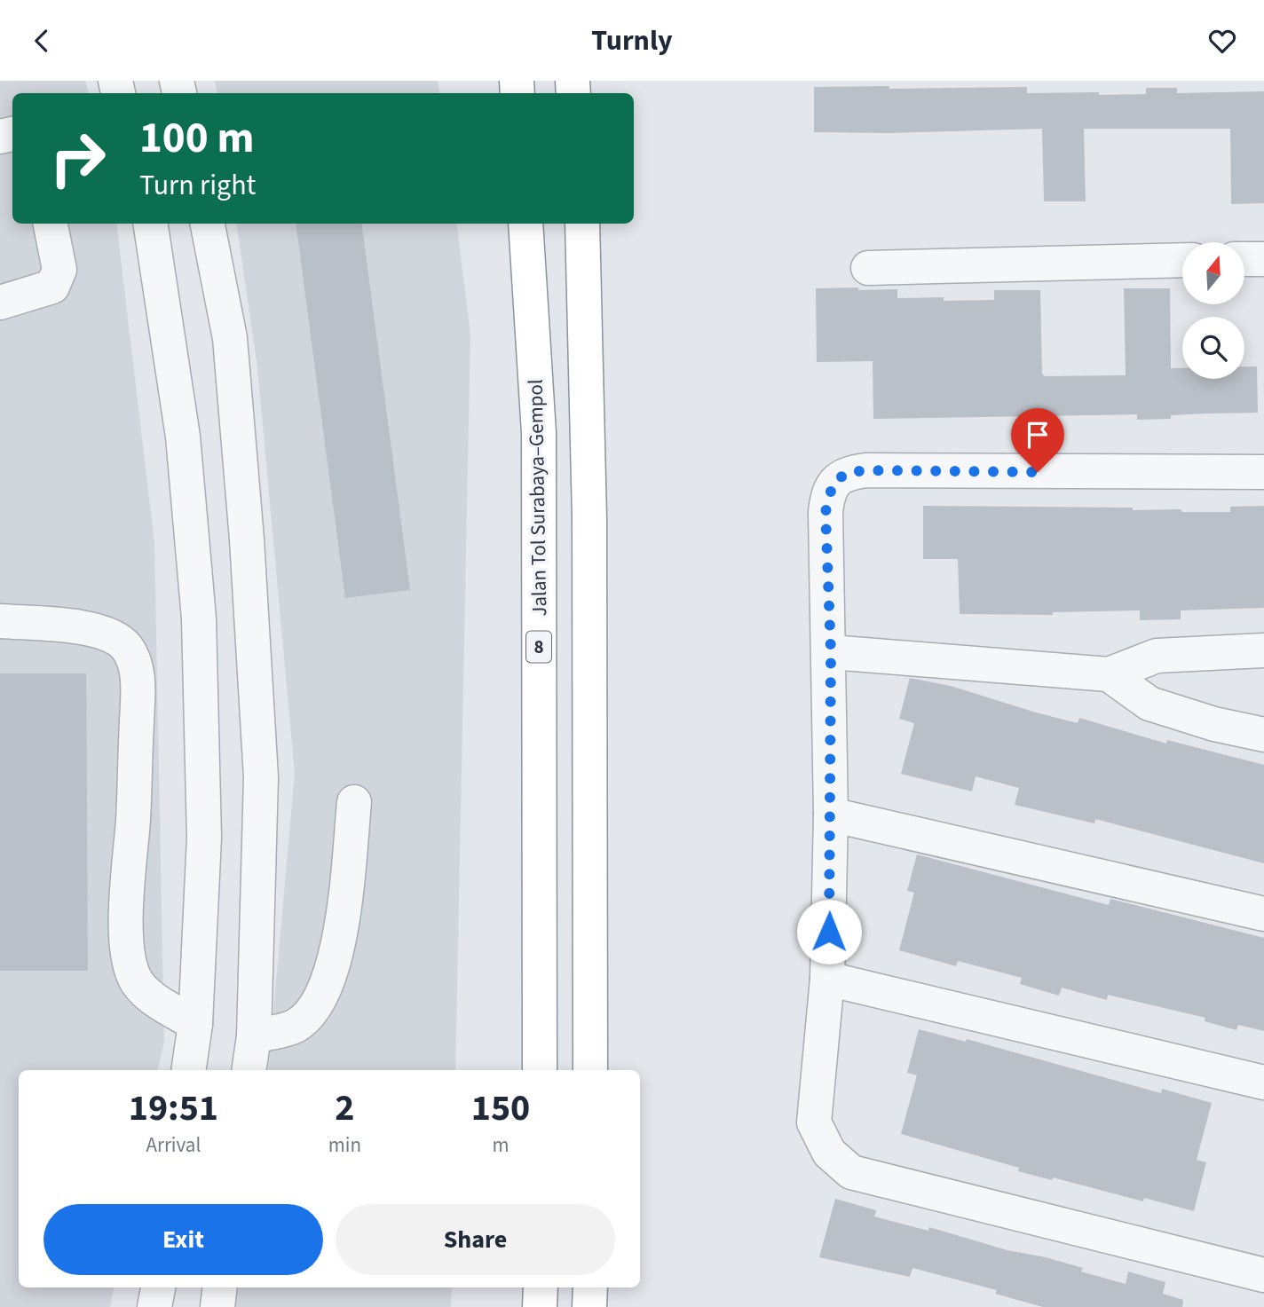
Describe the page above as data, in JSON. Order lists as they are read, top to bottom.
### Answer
{
  "streets": {
    "highway": ["Jalan Tol Surabaya–Gempol", "8"]
  },
  "north": "top",
  "page": {
    "header": "Turnly",
    "turn": ["100 m", "Turn right"],
    "eta": [
      "19:51",
      "Arrival",
      "2",
      "min",
      "150",
      "m"
    ],
    "buttons": ["Exit", "Share"]
  }
}
